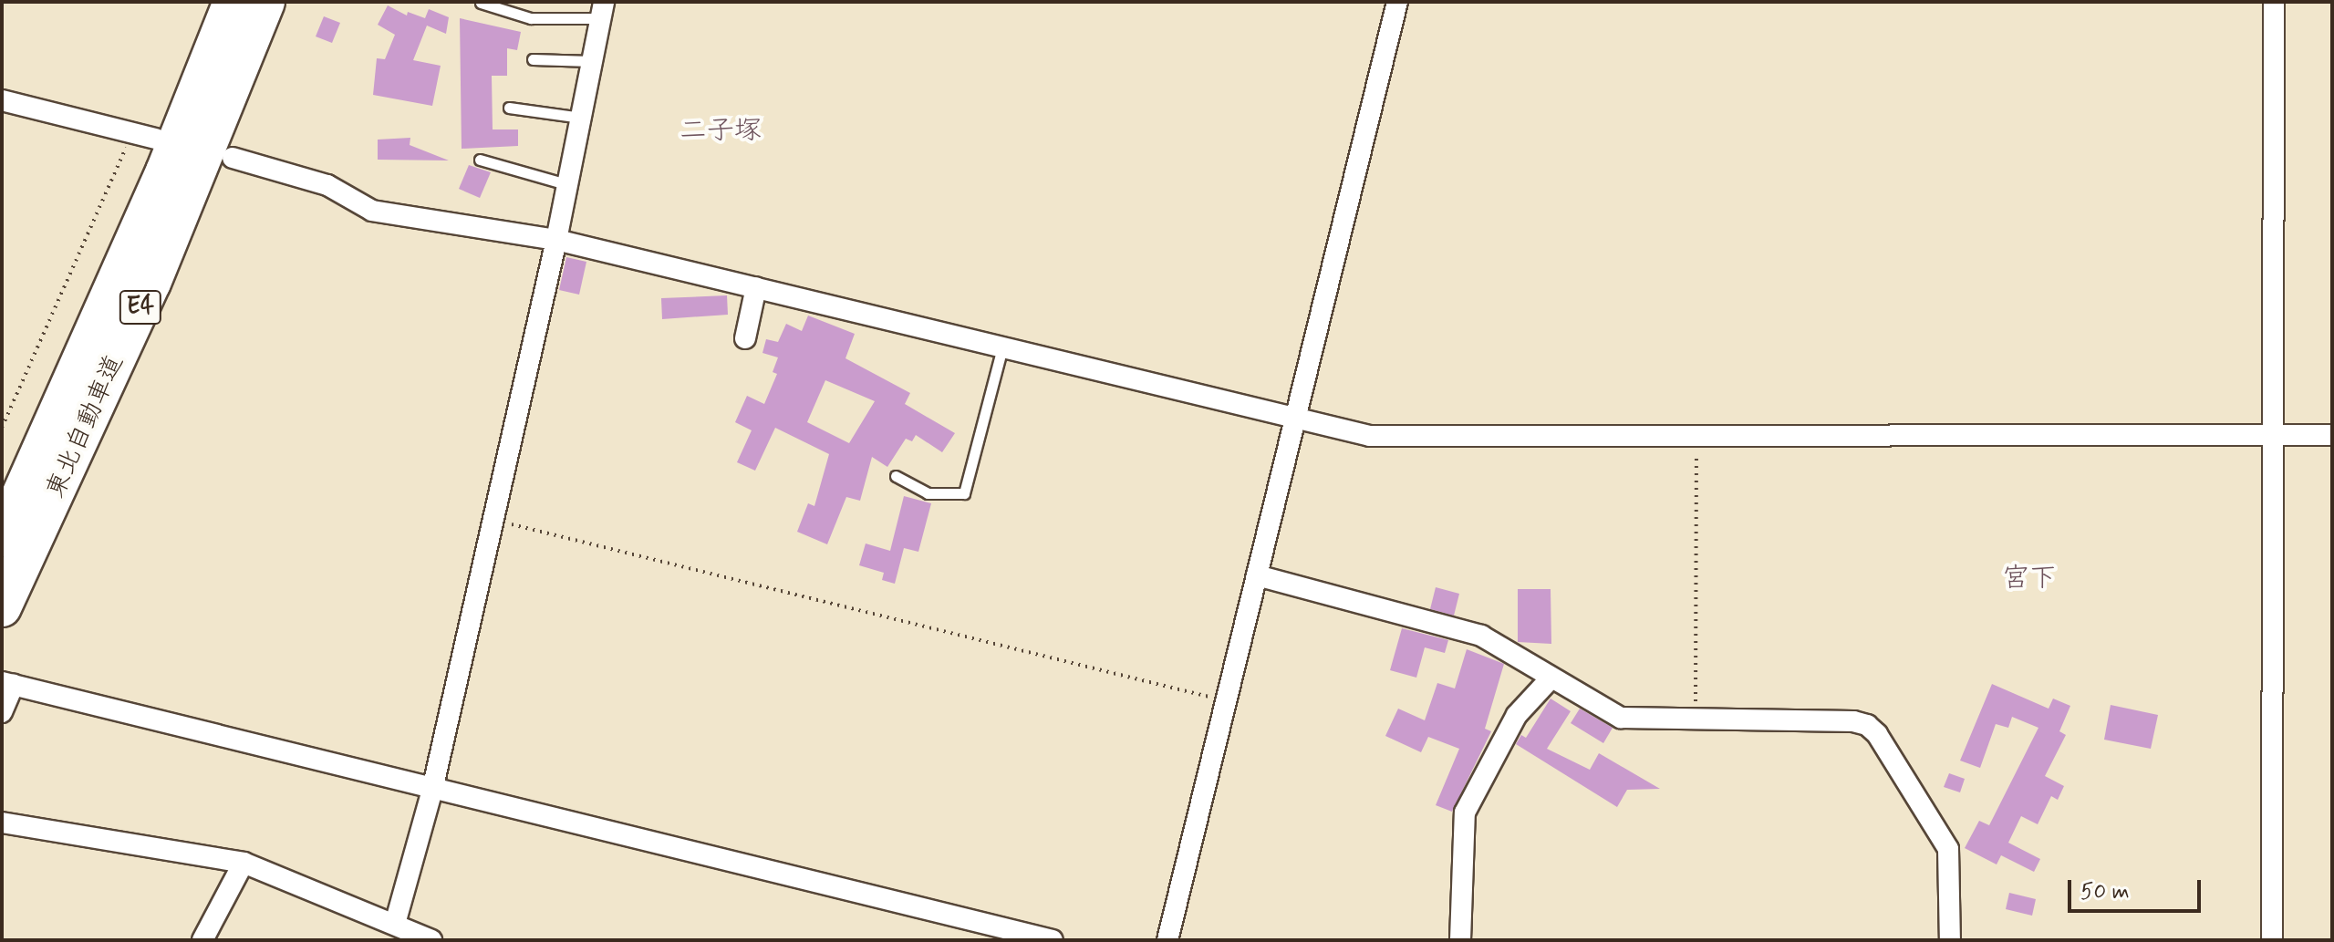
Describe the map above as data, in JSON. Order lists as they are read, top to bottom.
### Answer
{
  "streets": {
    "highway": ["E4", "東北自動車道"]
  },
  "districts": ["二子塚", "宮下"],
  "scale_bar": "50 m"
}
